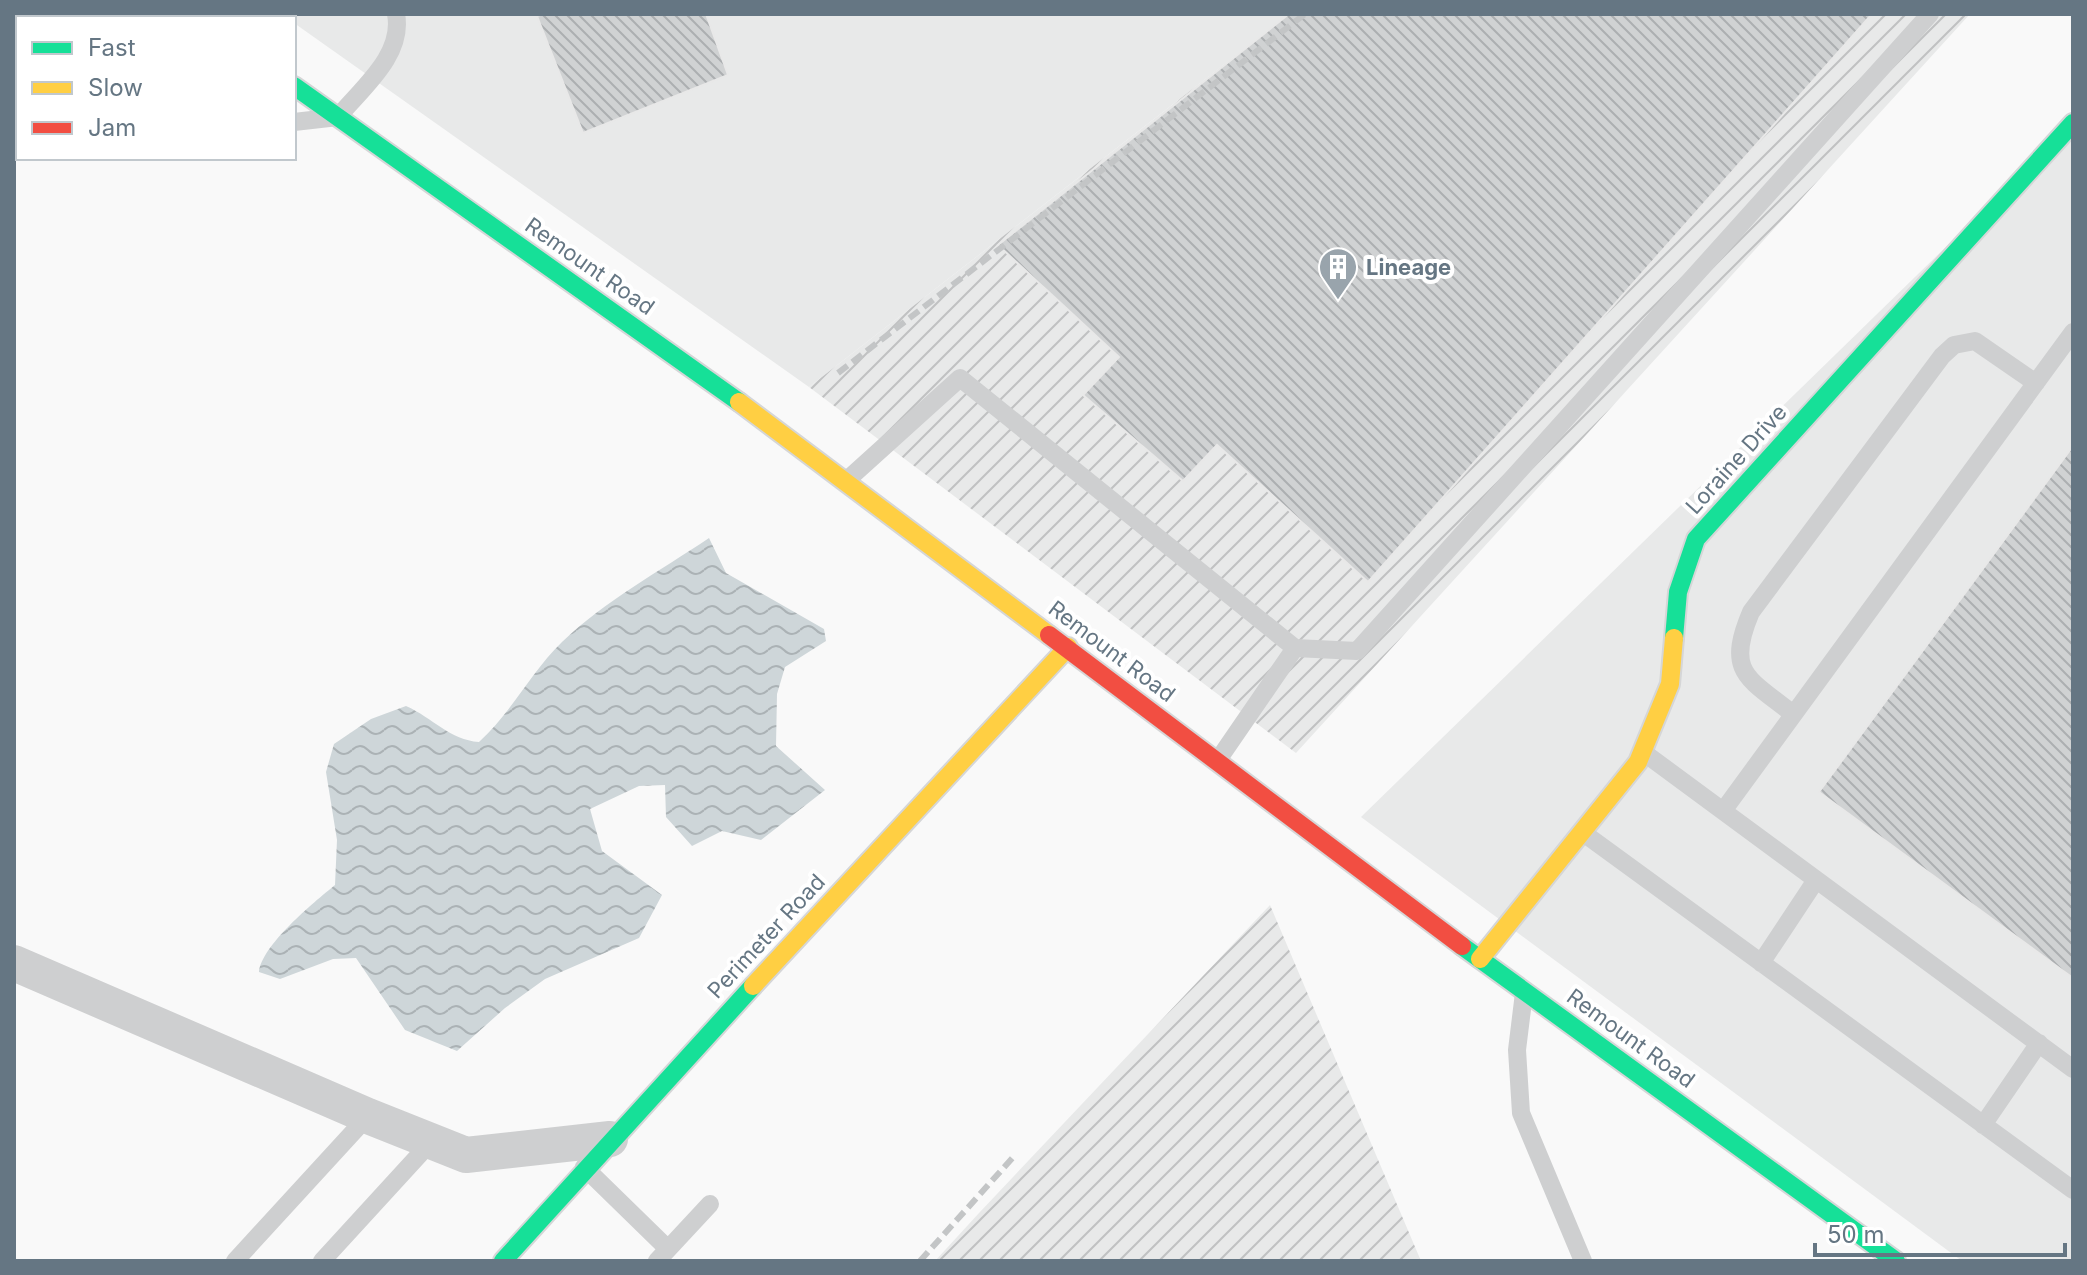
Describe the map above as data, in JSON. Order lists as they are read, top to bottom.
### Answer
{
  "streets": {
    "main road": ["Remount Road", "Loraine Drive", "Perimeter Road"]
  },
  "crossings": [
    ["Remount Road", "Loraine Drive"],
    ["Remount Road", "Perimeter Road"]
  ],
  "places": {
    "building": ["Lineage"]
  },
  "legend": ["Fast", "Slow", "Jam"],
  "scale_bar": "50 m"
}
